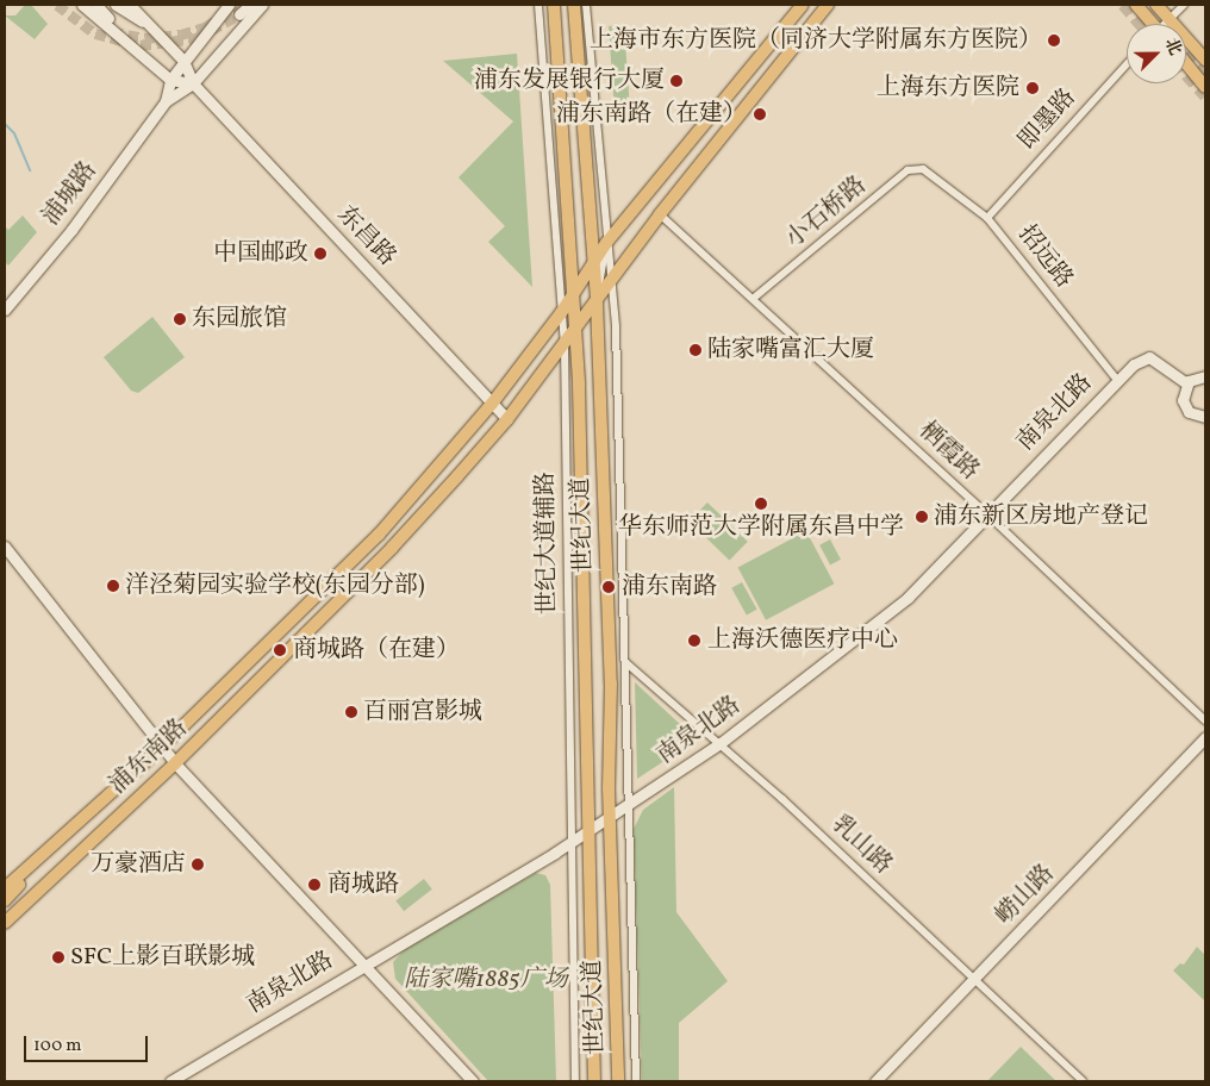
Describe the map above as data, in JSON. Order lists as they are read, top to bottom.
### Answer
{
  "streets": {
    "main road": ["世纪大道", "浦东南路"],
    "street": [
      "即墨路",
      "浦城路",
      "小石桥路",
      "东昌路",
      "招远路",
      "南泉北路",
      "栖霞路",
      "世纪大道辅路",
      "乳山路",
      "崂山路"
    ]
  },
  "crossings": [
    ["即墨路", "招远路"],
    ["浦城路", "东昌路"],
    ["小石桥路", "招远路"],
    ["小石桥路", "栖霞路"],
    ["东昌路", "浦东南路"],
    ["招远路", "南泉北路"],
    ["南泉北路", "栖霞路"],
    ["南泉北路", "世纪大道"],
    ["南泉北路", "世纪大道辅路"],
    ["南泉北路", "乳山路"],
    ["栖霞路", "浦东南路"],
    ["世纪大道", "浦东南路"],
    ["世纪大道辅路", "浦东南路"],
    ["乳山路", "崂山路"]
  ],
  "parks": ["陆家嘴1885广场"],
  "places": [
    "上海市东方医院（同济大学附属东方医院）",
    "浦东发展银行大厦",
    "上海东方医院",
    "浦东南路（在建）",
    "中国邮政",
    "东园旅馆",
    "陆家嘴富汇大厦",
    "华东师范大学附属东昌中学",
    "浦东新区房地产登记",
    "洋泾菊园实验学校(东园分部)",
    "浦东南路",
    "上海沃德医疗中心",
    "商城路（在建）",
    "百丽宫影城",
    "万豪酒店",
    "商城路",
    "SFC上影百联影城"
  ],
  "scale_bar": "100 m",
  "north": "top right"
}
